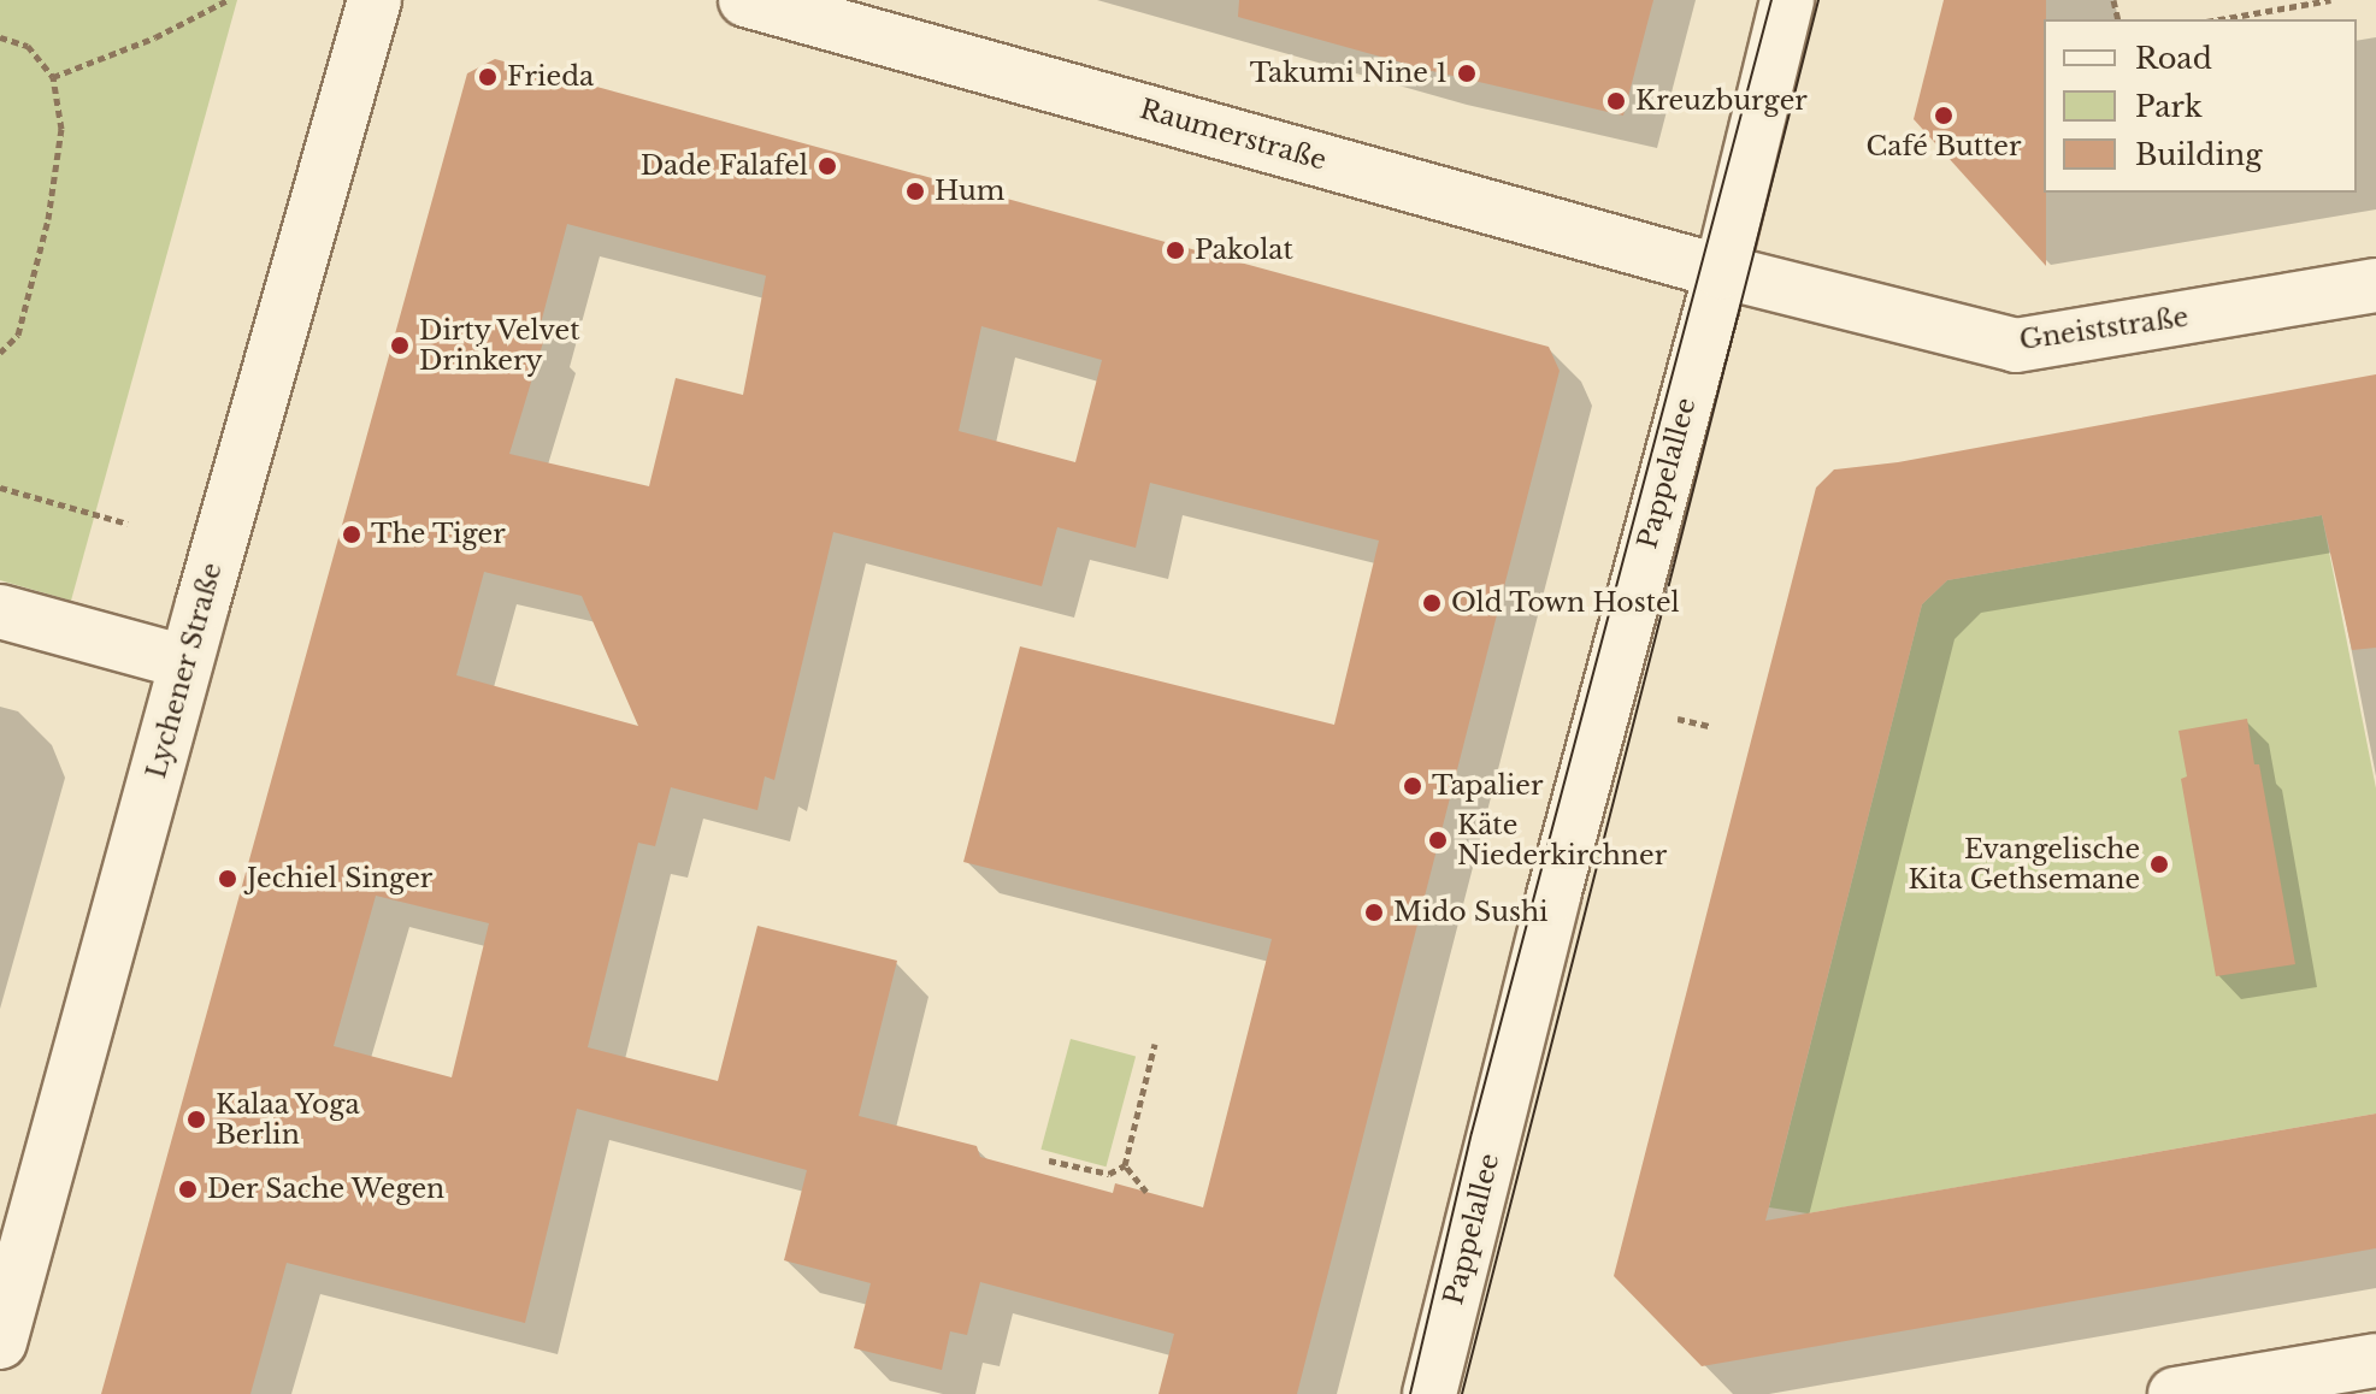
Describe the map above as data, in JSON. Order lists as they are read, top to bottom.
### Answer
{
  "streets": {
    "street": [
      "Raumerstraße",
      "Gneiststraße",
      "Pappelallee",
      "Lychener Straße"
    ]
  },
  "crossings": [
    ["Raumerstraße", "Gneiststraße"],
    ["Raumerstraße", "Pappelallee"],
    ["Gneiststraße", "Pappelallee"]
  ],
  "places": [
    "Takumi Nine 1",
    "Frieda",
    "Kreuzburger",
    "Café Butter",
    "Dade Falafel",
    "Hum",
    "Pakolat",
    "Dirty Velvet Drinkery",
    "The Tiger",
    "Old Town Hostel",
    "Tapalier",
    "Käte Niederkirchner",
    "Evangelische Kita Gethsemane",
    "Jechiel Singer",
    "Mido Sushi",
    "Kalaa Yoga Berlin",
    "Der Sache Wegen"
  ],
  "legend": ["Road", "Park", "Building"]
}
